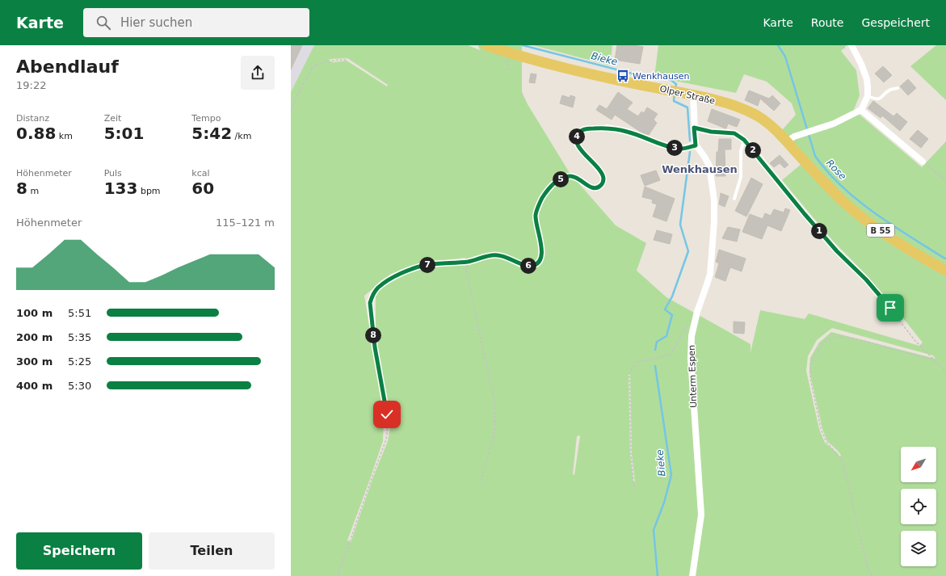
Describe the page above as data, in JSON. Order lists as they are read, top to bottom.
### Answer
{
  "streets": {
    "main road": ["Olper Straße", "B 55"],
    "street": ["Unterm Espen"]
  },
  "crossings": [
    ["Olper Straße", "B 55"]
  ],
  "districts": ["Wenkhausen"],
  "water": ["Bieke", "Rose"],
  "places": {
    "bus stop": ["Wenkhausen"]
  },
  "north": "bottom left",
  "page": {
    "header": "Karte",
    "search": "Hier suchen",
    "nav": ["Karte", "Route", "Gespeichert"],
    "heading": ["Abendlauf", "19:22"],
    "stats": [
      ["Distanz", "0.88 km"],
      ["Zeit", "5:01"],
      ["Tempo", "5:42 /km"],
      ["Höhenmeter", "8 m"],
      ["Puls", "133 bpm"],
      ["kcal", "60"]
    ],
    "pins": [
      "4",
      "3",
      "2",
      "5",
      "1",
      "7",
      "6",
      "8"
    ],
    "chart": ["Höhenmeter", "115–121 m"],
    "list": [
      {
        "name": "100 m",
        "note": "5:51"
      },
      {
        "name": "200 m",
        "note": "5:35"
      },
      {
        "name": "300 m",
        "note": "5:25"
      },
      {
        "name": "400 m",
        "note": "5:30"
      }
    ],
    "buttons": ["Speichern", "Teilen"]
  }
}
